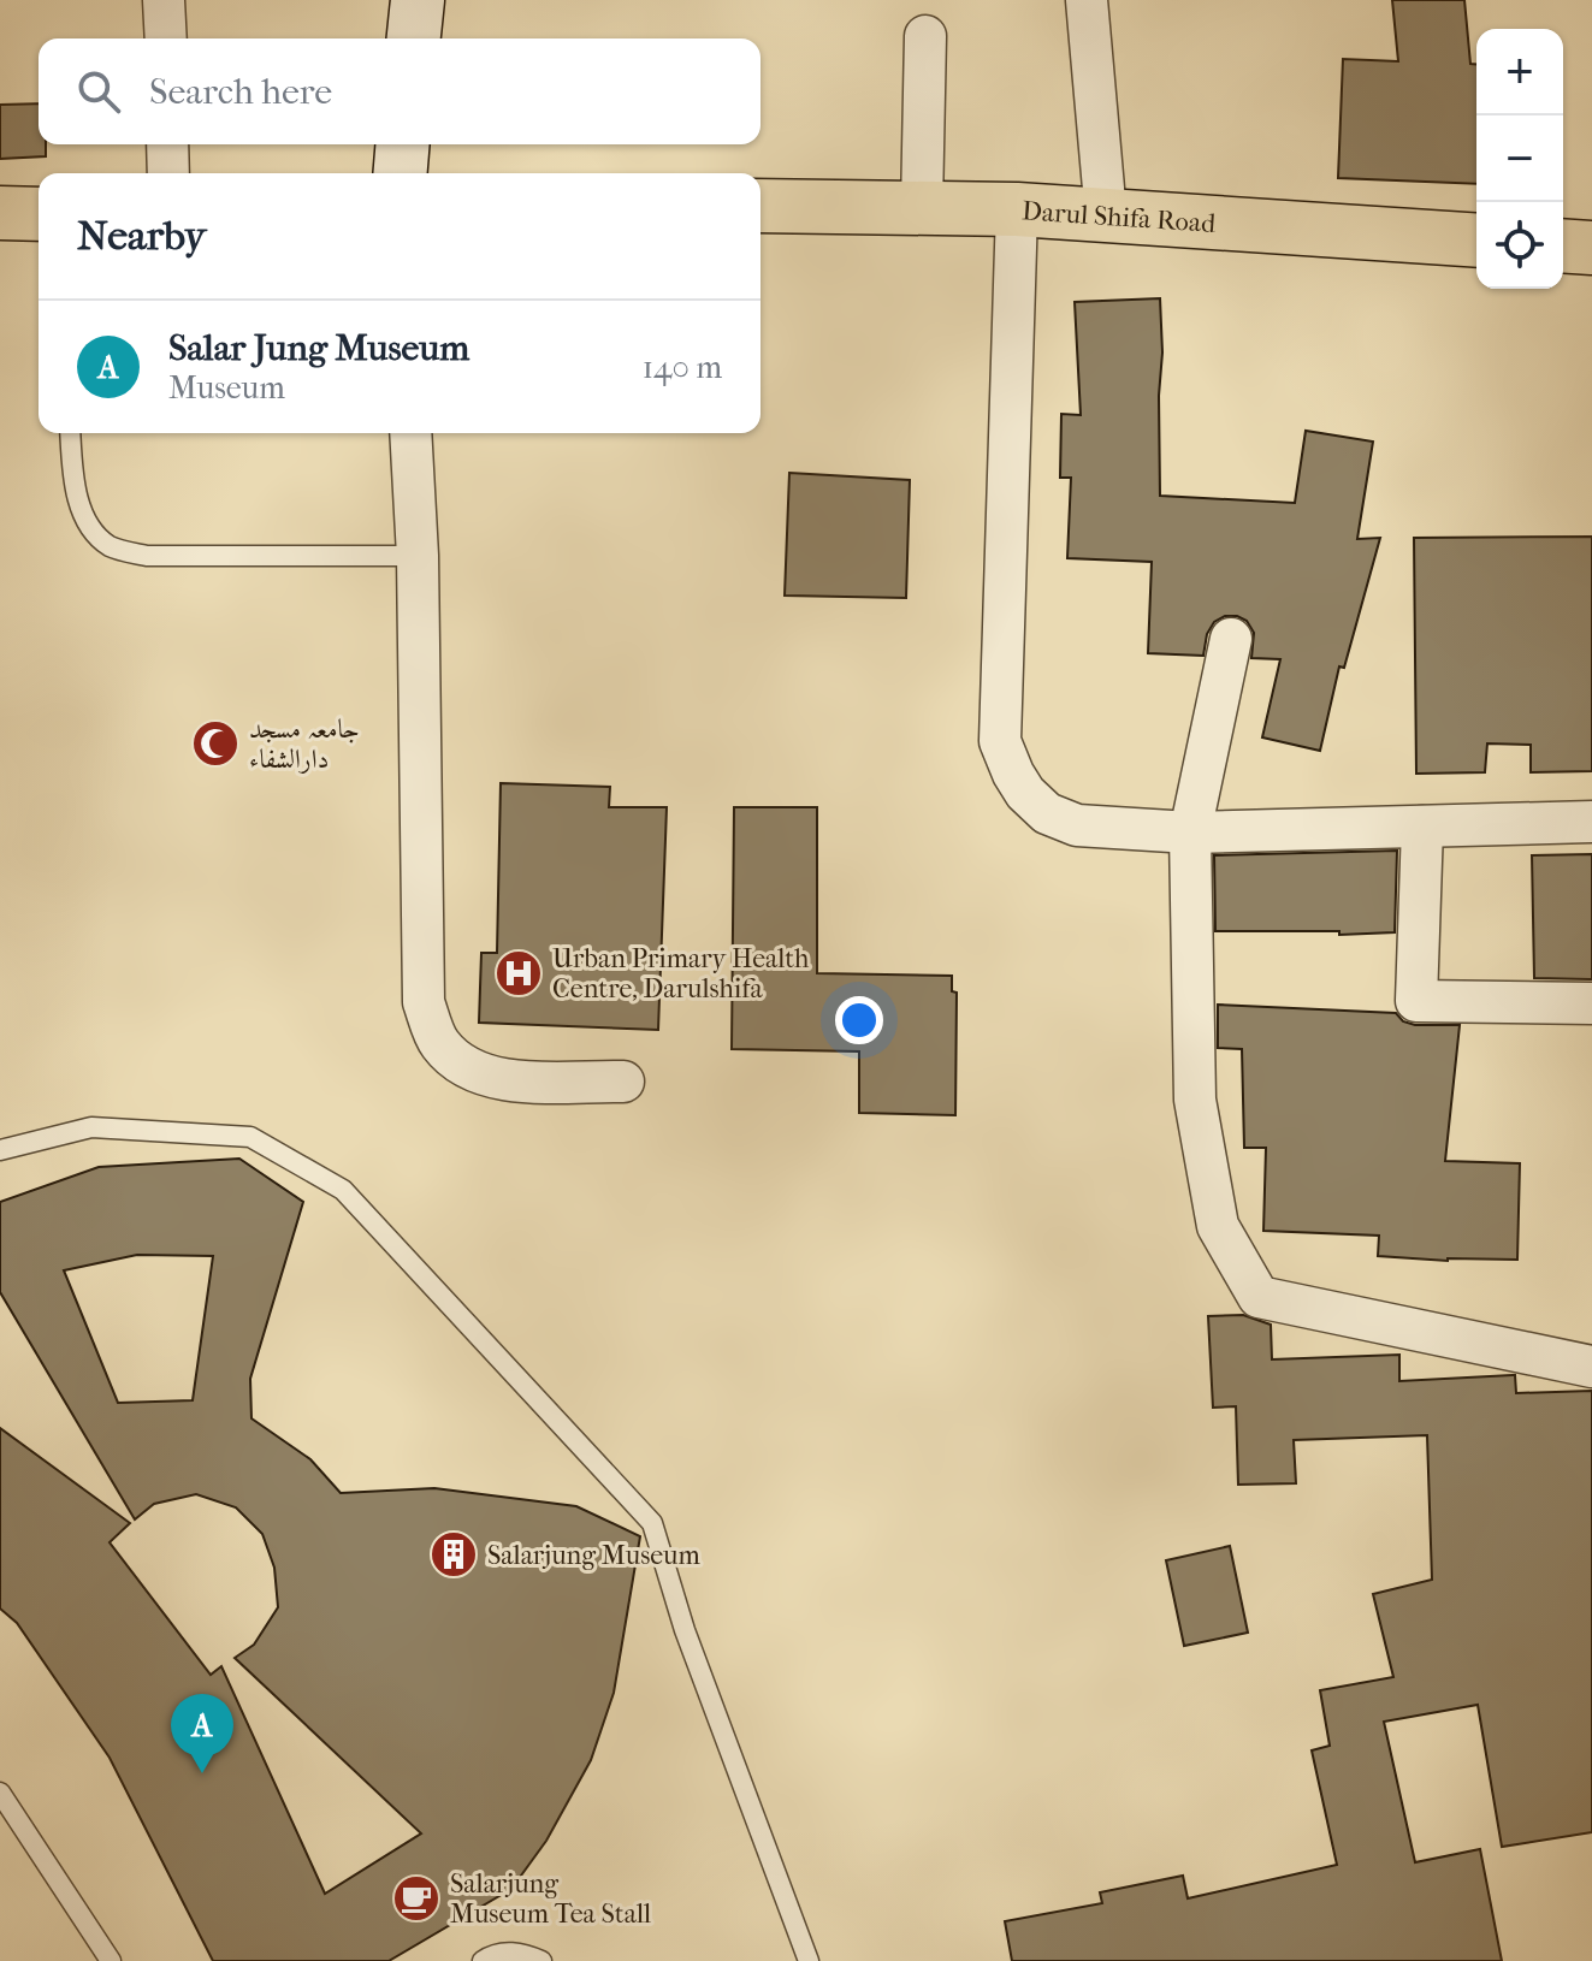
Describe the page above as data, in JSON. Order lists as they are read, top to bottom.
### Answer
{
  "streets": {
    "main road": ["Darul Shifa Road"]
  },
  "places": {
    "mosque": ["جامعہ مسجد دارالشفاء"],
    "hospital": ["Urban Primary Health Centre, Darulshifa"],
    "building": ["Salarjung Museum"],
    "cafe": ["Salarjung Museum Tea Stall"]
  },
  "page": {
    "map_buttons": ["+", "−"],
    "search": "Search here",
    "heading": "Nearby",
    "list": [
      {
        "mark": "A",
        "name": "Salar Jung Museum",
        "note": "Museum",
        "value": "140 m"
      }
    ],
    "pins": "A"
  }
}
